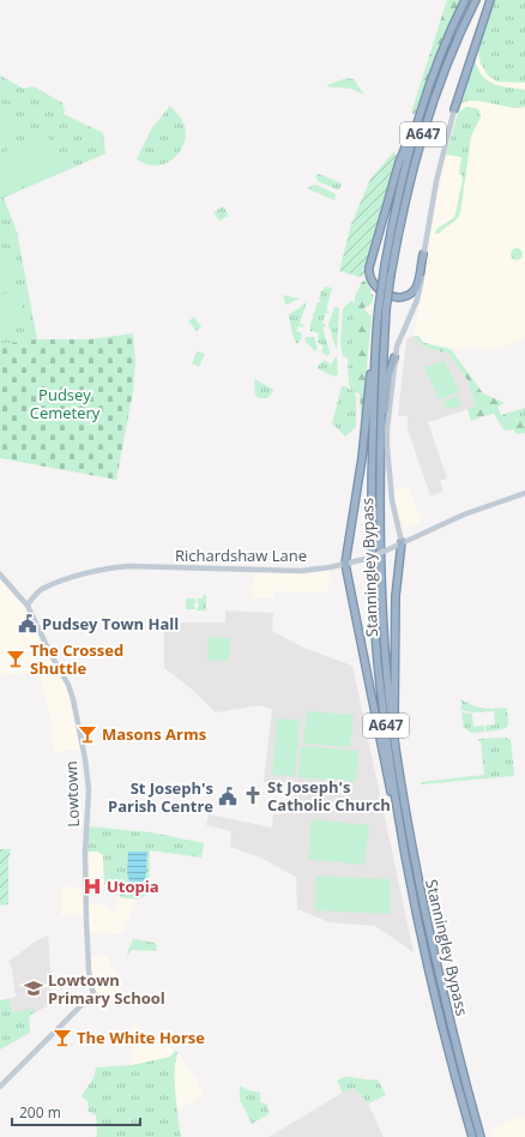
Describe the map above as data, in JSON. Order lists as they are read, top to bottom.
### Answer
{
  "streets": {
    "highway": ["A647", "Stanningley Bypass"],
    "main road": ["Richardshaw Lane", "Lowtown"]
  },
  "crossings": [
    ["A647", "Stanningley Bypass"],
    ["Richardshaw Lane", "Lowtown"]
  ],
  "parks": ["Pudsey Cemetery"],
  "places": {
    "public building": ["Pudsey Town Hall", "St Joseph's Parish Centre"],
    "bar": ["The Crossed Shuttle", "Masons Arms", "The White Horse"],
    "church": ["St Joseph's Catholic Church"],
    "hospital": ["Utopia"],
    "school or university": ["Lowtown Primary School"]
  },
  "scale_bar": "200 m"
}
